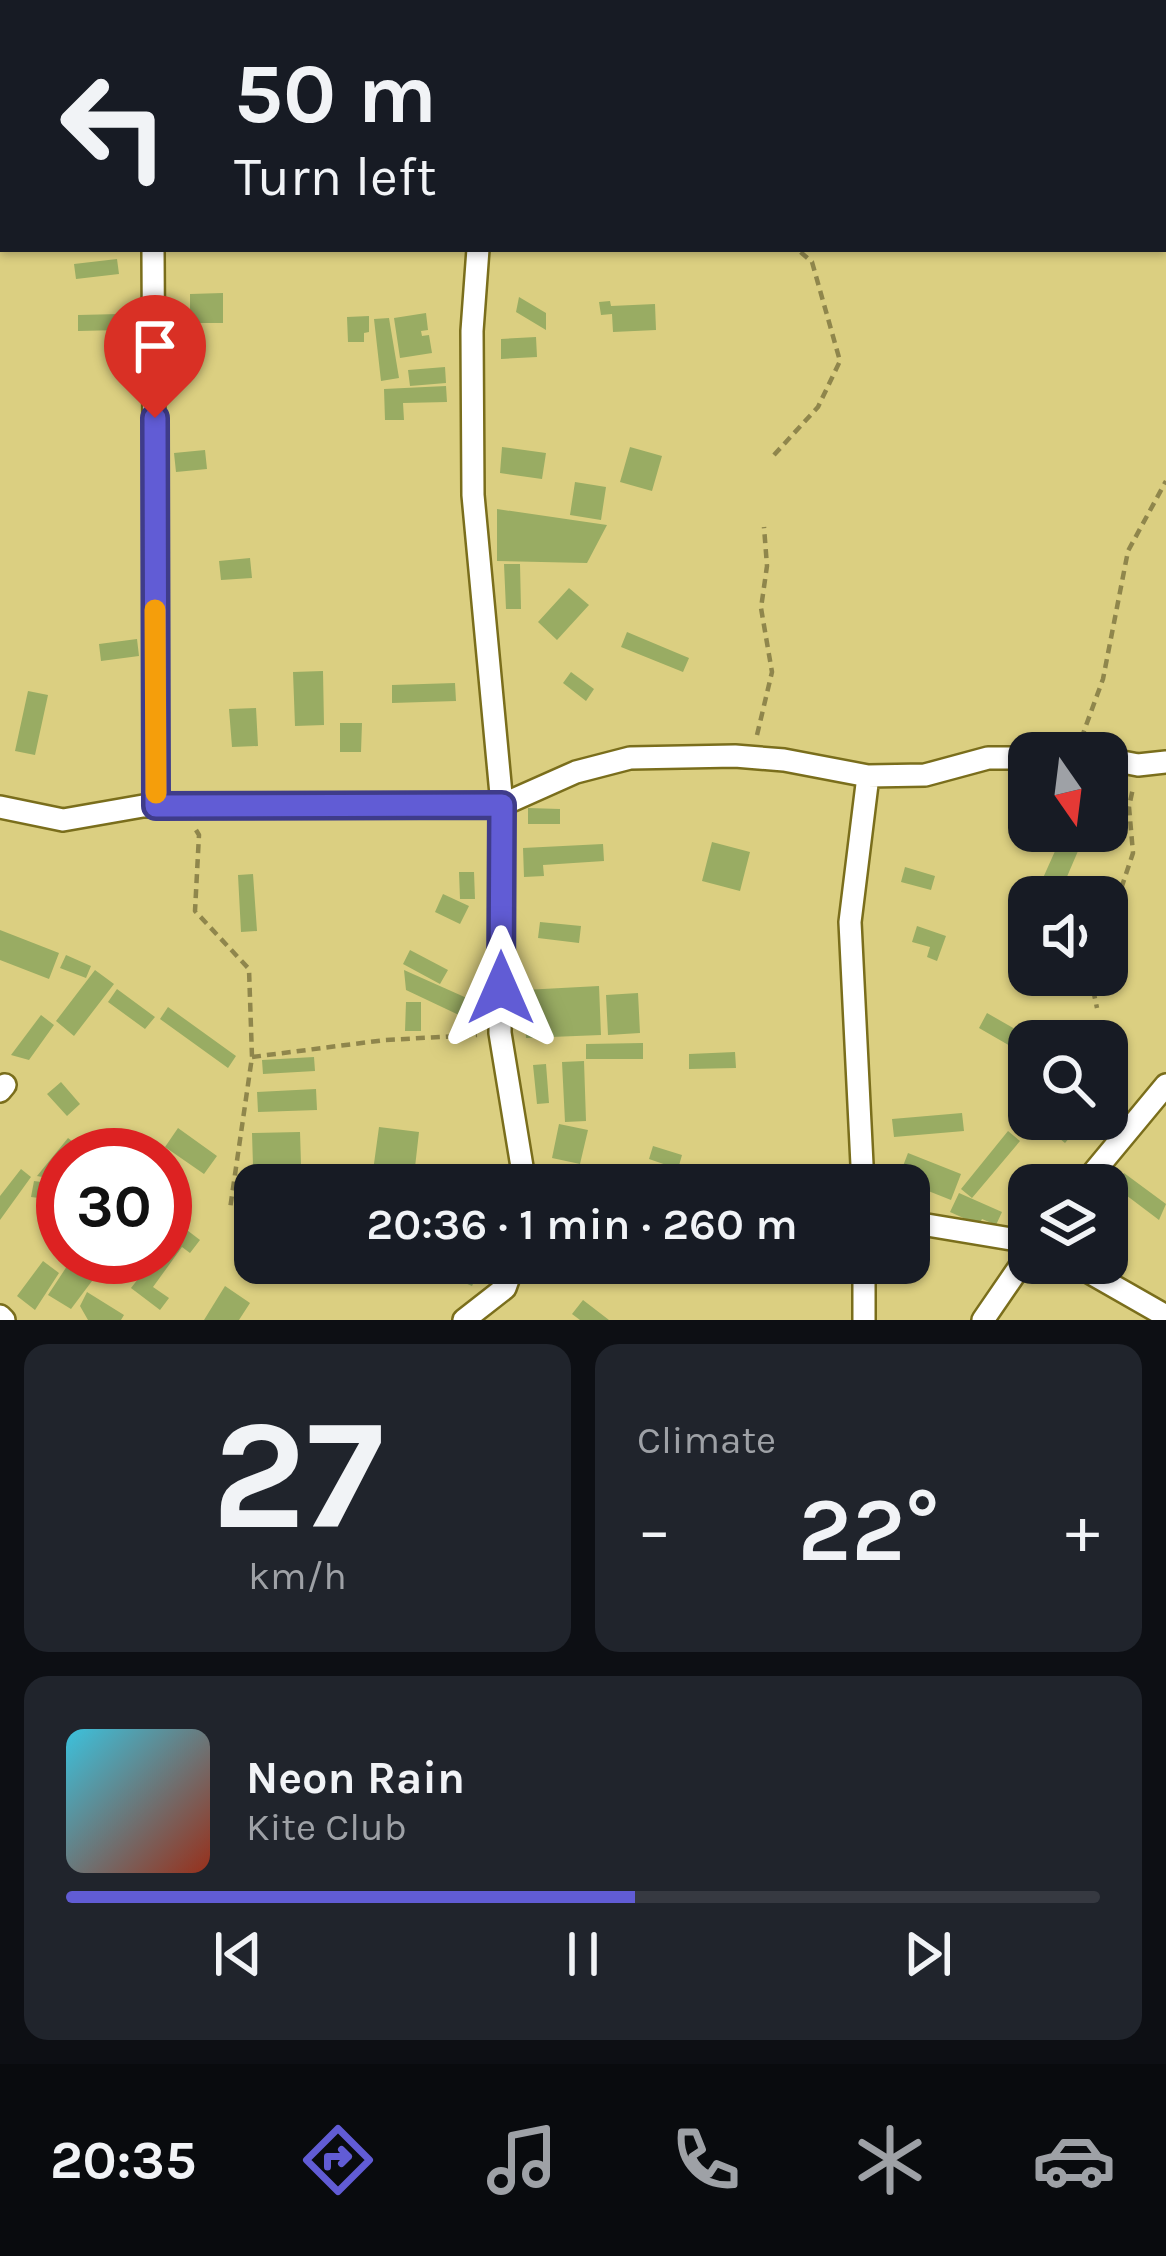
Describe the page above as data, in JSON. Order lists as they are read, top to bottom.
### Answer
{
  "north": "bottom",
  "page": {
    "turn": ["50 m", "Turn left"],
    "limit": "30",
    "trip": "20:36 · 1 min · 260 m",
    "tile": [
      ["27", "km/h"],
      "Climate"
    ],
    "heat": ["−", "22°", "+"],
    "song": ["Neon Rain", "Kite Club"],
    "tabs": "20:35"
  }
}
